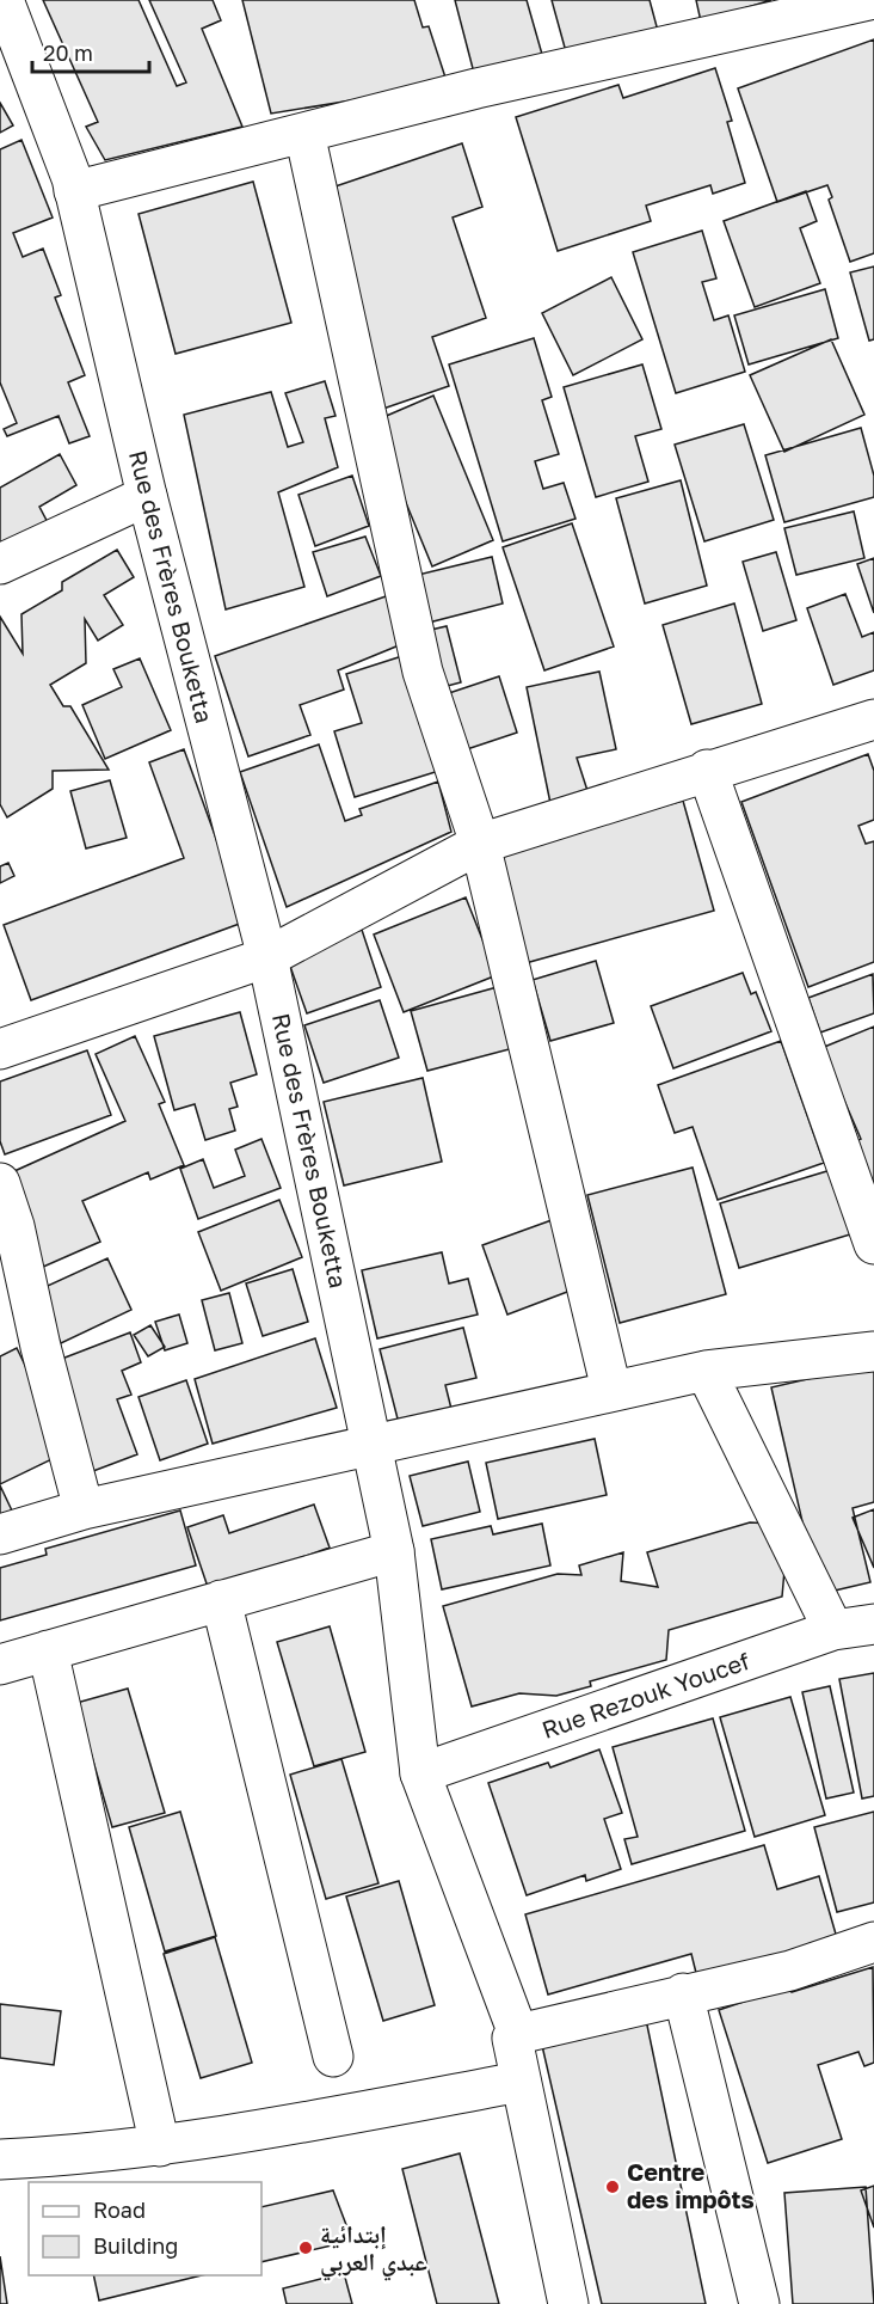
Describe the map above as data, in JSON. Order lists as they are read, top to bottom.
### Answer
{
  "streets": {
    "street": ["Rue des Frères Bouketta", "Rue Rezouk Youcef"]
  },
  "crossings": [
    ["Rue des Frères Bouketta", "Rue Rezouk Youcef"]
  ],
  "places": ["Centre des impôts", "إبتدائية عبدي العربي"],
  "legend": ["Road", "Building"],
  "scale_bar": "20 m"
}
